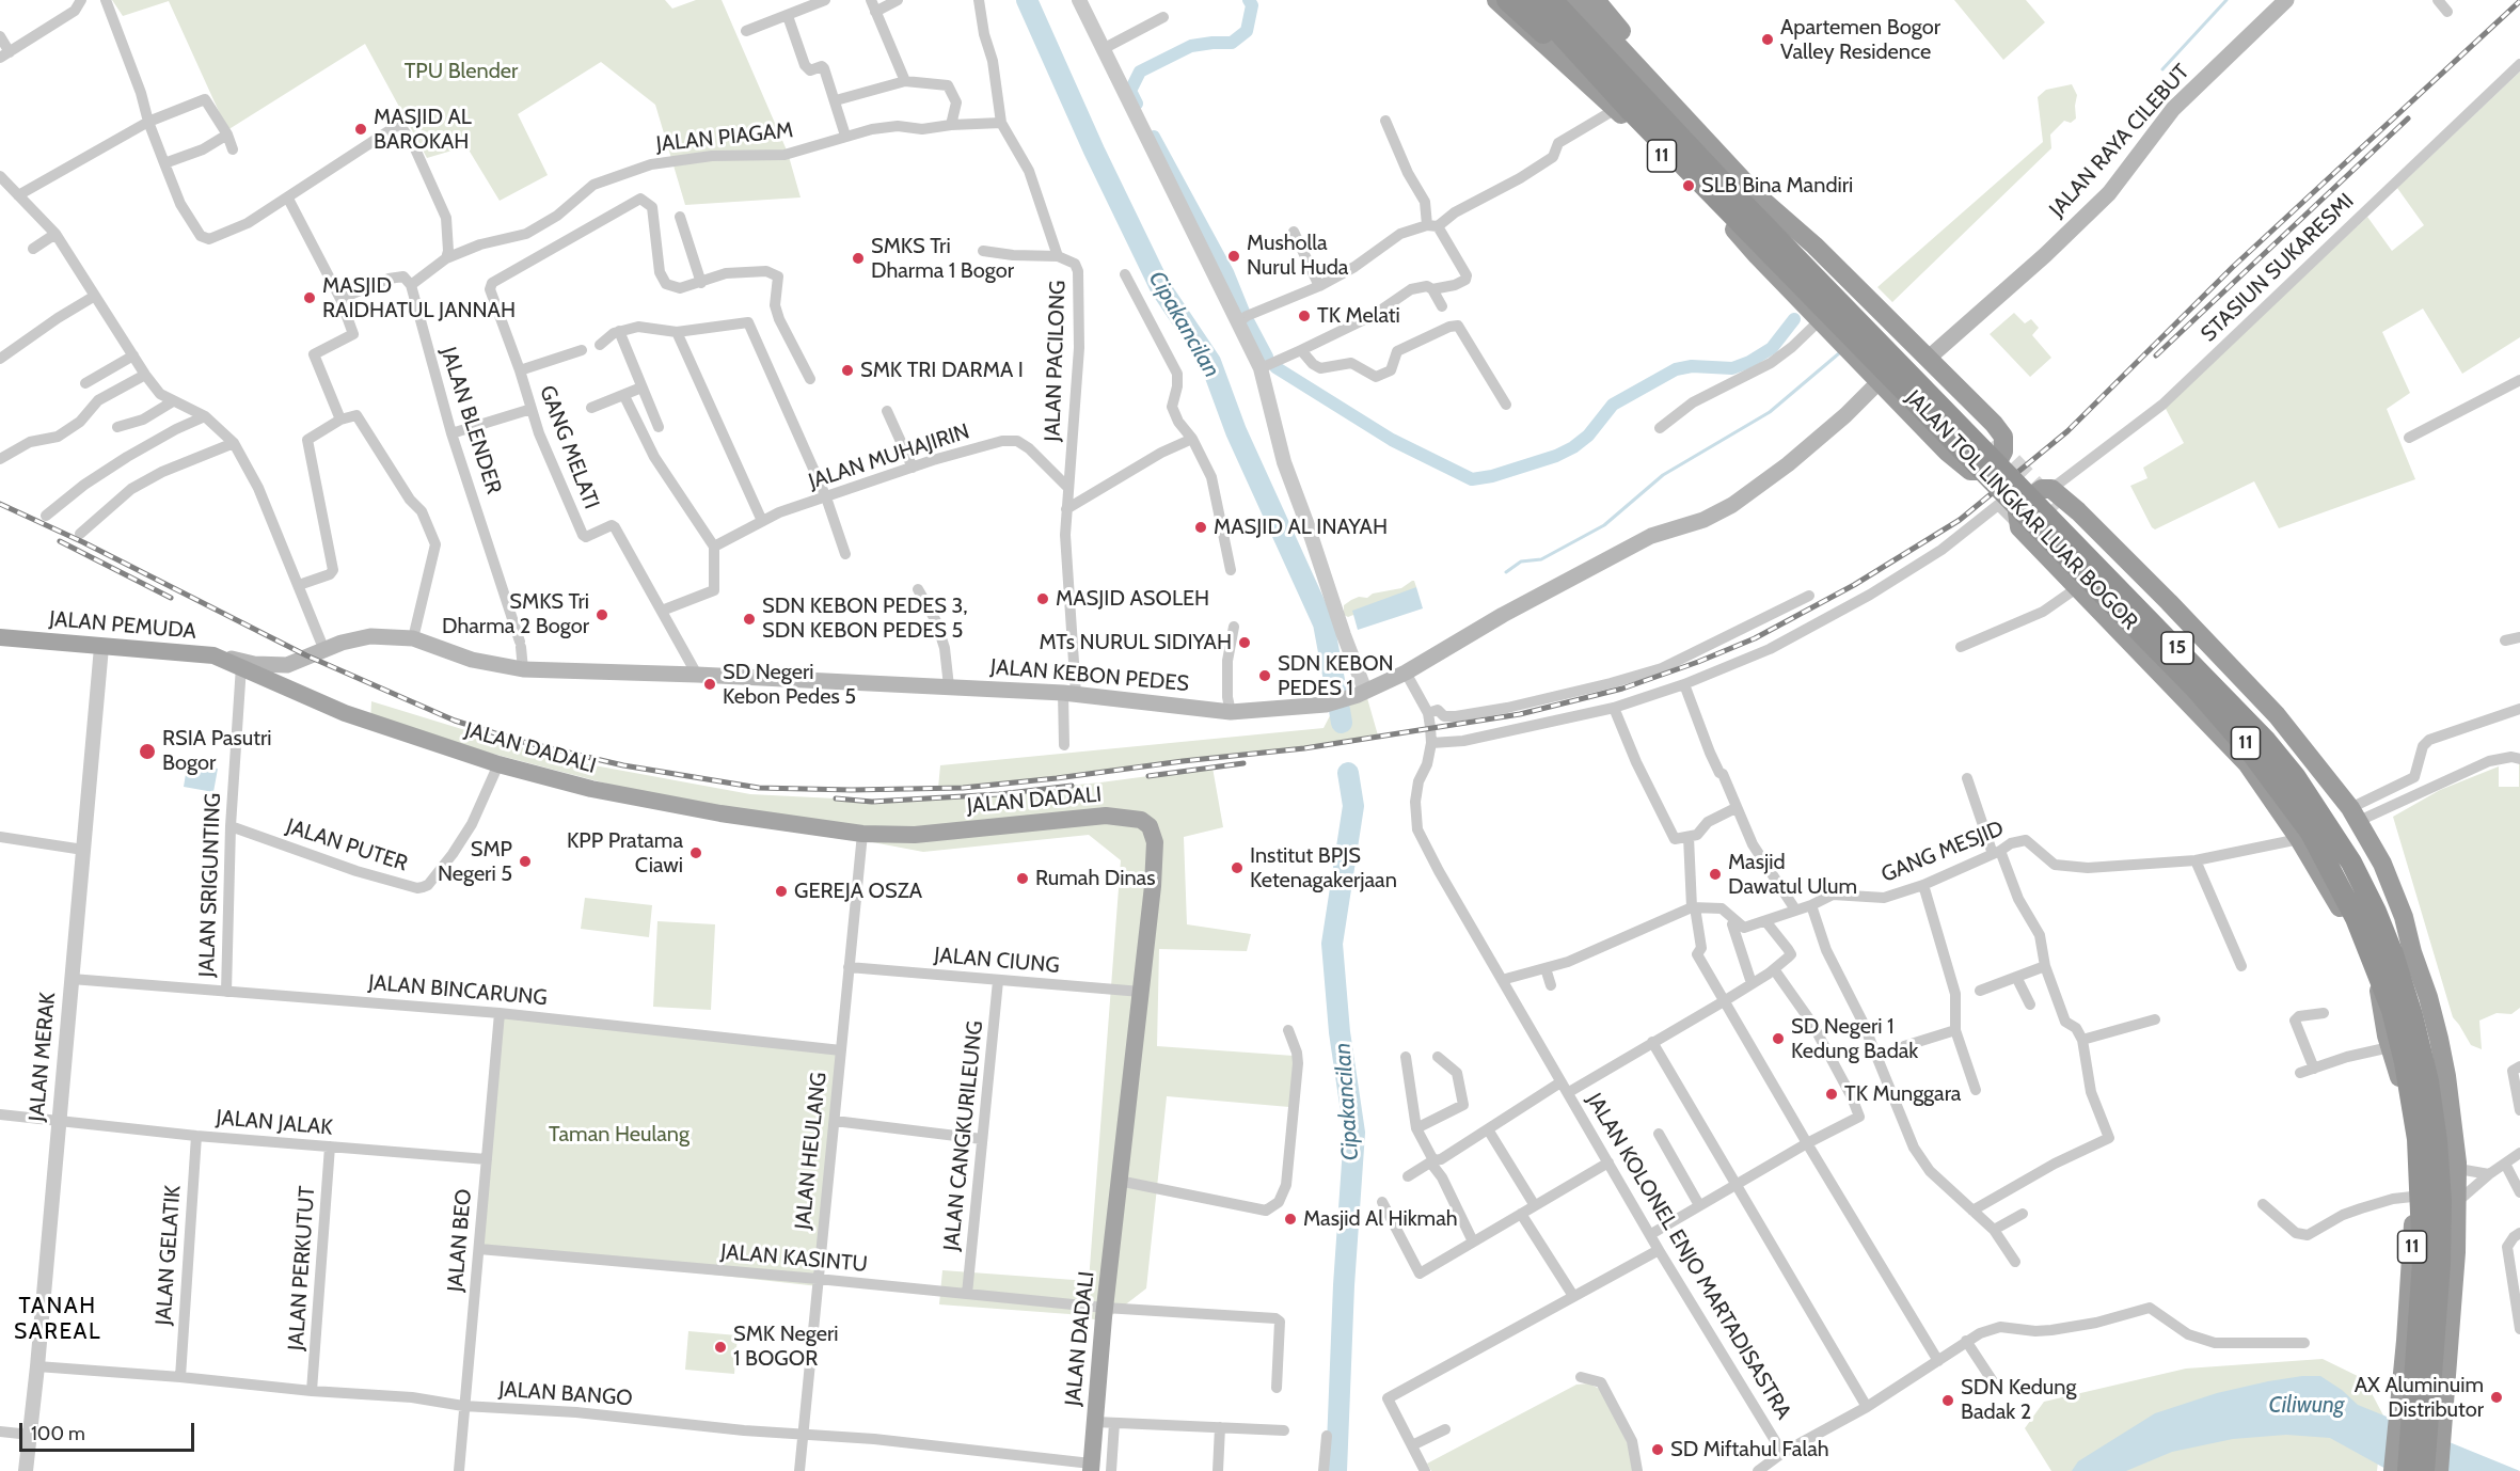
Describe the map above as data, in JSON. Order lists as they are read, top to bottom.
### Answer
{
  "streets": {
    "highway": ["11", "JALAN TOL LINGKAR LUAR BOGOR", "15"],
    "main road": [
      "JALAN RAYA CILEBUT",
      "JALAN PEMUDA",
      "JALAN KEBON PEDES",
      "JALAN DADALI"
    ],
    "street": [
      "JALAN PIAGAM",
      "STASIUN SUKARESMI",
      "JALAN PACILONG",
      "JALAN BLENDER",
      "GANG MELATI",
      "JALAN MUHAJIRIN",
      "JALAN PUTER",
      "GANG MESJID",
      "JALAN SRIGUNTING",
      "JALAN CIUNG",
      "JALAN BINCARUNG",
      "JALAN MERAK",
      "JALAN JALAK",
      "JALAN CANGKURILEUNG",
      "JALAN HEULANG",
      "JALAN BEO",
      "JALAN GELATIK",
      "JALAN KOLONEL ENJO MARTADISASTRA",
      "JALAN KASINTU",
      "JALAN PERKUTUT",
      "JALAN BANGO"
    ]
  },
  "crossings": [
    ["JALAN RAYA CILEBUT", "11"],
    ["11", "JALAN TOL LINGKAR LUAR BOGOR"],
    ["JALAN PACILONG", "JALAN MUHAJIRIN"],
    ["JALAN PACILONG", "JALAN KEBON PEDES"],
    ["JALAN BLENDER", "JALAN KEBON PEDES"],
    ["GANG MELATI", "JALAN KEBON PEDES"],
    ["JALAN PEMUDA", "JALAN KEBON PEDES"],
    ["JALAN PEMUDA", "JALAN DADALI"],
    ["JALAN PEMUDA", "JALAN SRIGUNTING"],
    ["JALAN PEMUDA", "JALAN MERAK"],
    ["JALAN KEBON PEDES", "JALAN KOLONEL ENJO MARTADISASTRA"],
    ["JALAN DADALI", "JALAN PUTER"],
    ["JALAN DADALI", "JALAN SRIGUNTING"],
    ["JALAN DADALI", "JALAN CIUNG"],
    ["JALAN DADALI", "JALAN HEULANG"],
    ["JALAN DADALI", "JALAN KASINTU"],
    ["JALAN DADALI", "JALAN BANGO"],
    ["JALAN PUTER", "JALAN SRIGUNTING"],
    ["JALAN SRIGUNTING", "JALAN BINCARUNG"],
    ["JALAN CIUNG", "JALAN CANGKURILEUNG"],
    ["JALAN CIUNG", "JALAN HEULANG"],
    ["JALAN BINCARUNG", "JALAN MERAK"],
    ["JALAN BINCARUNG", "JALAN HEULANG"],
    ["JALAN BINCARUNG", "JALAN BEO"],
    ["JALAN MERAK", "JALAN JALAK"],
    ["JALAN MERAK", "JALAN BANGO"],
    ["JALAN JALAK", "JALAN BEO"],
    ["JALAN JALAK", "JALAN GELATIK"],
    ["JALAN JALAK", "JALAN PERKUTUT"],
    ["JALAN CANGKURILEUNG", "JALAN KASINTU"],
    ["JALAN HEULANG", "JALAN KASINTU"],
    ["JALAN HEULANG", "JALAN BANGO"],
    ["JALAN BEO", "JALAN KASINTU"],
    ["JALAN BEO", "JALAN BANGO"],
    ["JALAN GELATIK", "JALAN BANGO"],
    ["JALAN PERKUTUT", "JALAN BANGO"]
  ],
  "districts": ["TANAH SAREAL"],
  "water": ["Cipakancilan", "Ciliwung"],
  "parks": ["TPU Blender", "Taman Heulang"],
  "places": [
    "Apartemen Bogor Valley Residence",
    "MASJID AL BAROKAH",
    "SLB Bina Mandiri",
    "Musholla Nurul Huda",
    "SMKS Tri Dharma 1 Bogor",
    "MASJID RAIDHATUL JANNAH",
    "TK Melati",
    "SMK TRI DARMA I",
    "MASJID AL INAYAH",
    "MASJID ASOLEH",
    "SMKS Tri Dharma 2 Bogor",
    "SDN KEBON PEDES 3, SDN KEBON PEDES 5",
    "MTs NURUL SIDIYAH",
    "SDN KEBON PEDES 1",
    "SD Negeri Kebon Pedes 5",
    "RSIA Pasutri Bogor",
    "KPP Pratama Ciawi",
    "SMP Negeri 5",
    "Institut BPJS Ketenagakerjaan",
    "Masjid Dawatul Ulum",
    "Rumah Dinas",
    "GEREJA OSZA",
    "SD Negeri 1 Kedung Badak",
    "TK Munggara",
    "Masjid Al Hikmah",
    "SMK Negeri 1 BOGOR",
    "AX Aluminuim Distributor",
    "SDN Kedung Badak 2",
    "SD Miftahul Falah"
  ],
  "scale_bar": "100 m"
}
